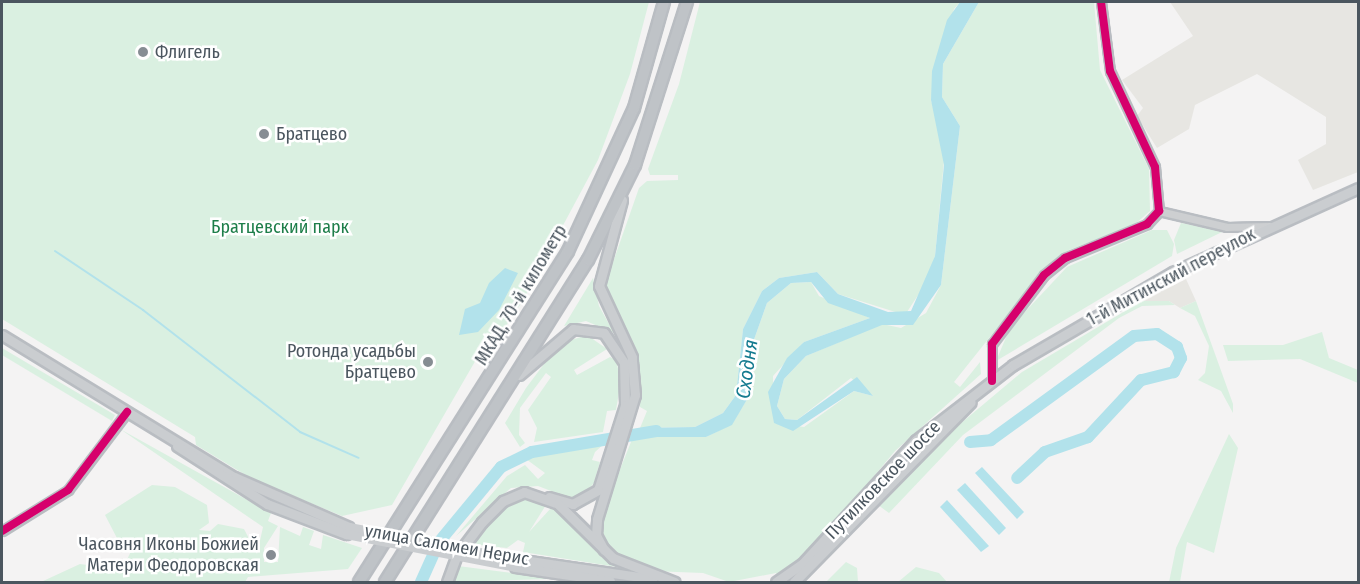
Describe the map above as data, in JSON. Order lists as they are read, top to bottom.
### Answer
{
  "streets": {
    "highway": ["МКАД, 70-й километр"],
    "main road": ["1-й Митинский переулок", "Путилковское шоссе", "улица Саломеи Нерис"]
  },
  "crossings": [
    ["1-й Митинский переулок", "Путилковское шоссе"]
  ],
  "water": ["Сходня"],
  "parks": ["Братцевский парк"],
  "places": [
    "Флигель",
    "Братцево",
    "Ротонда усадьбы Братцево",
    "Часовня Иконы Божией Матери Феодоровская"
  ]
}
